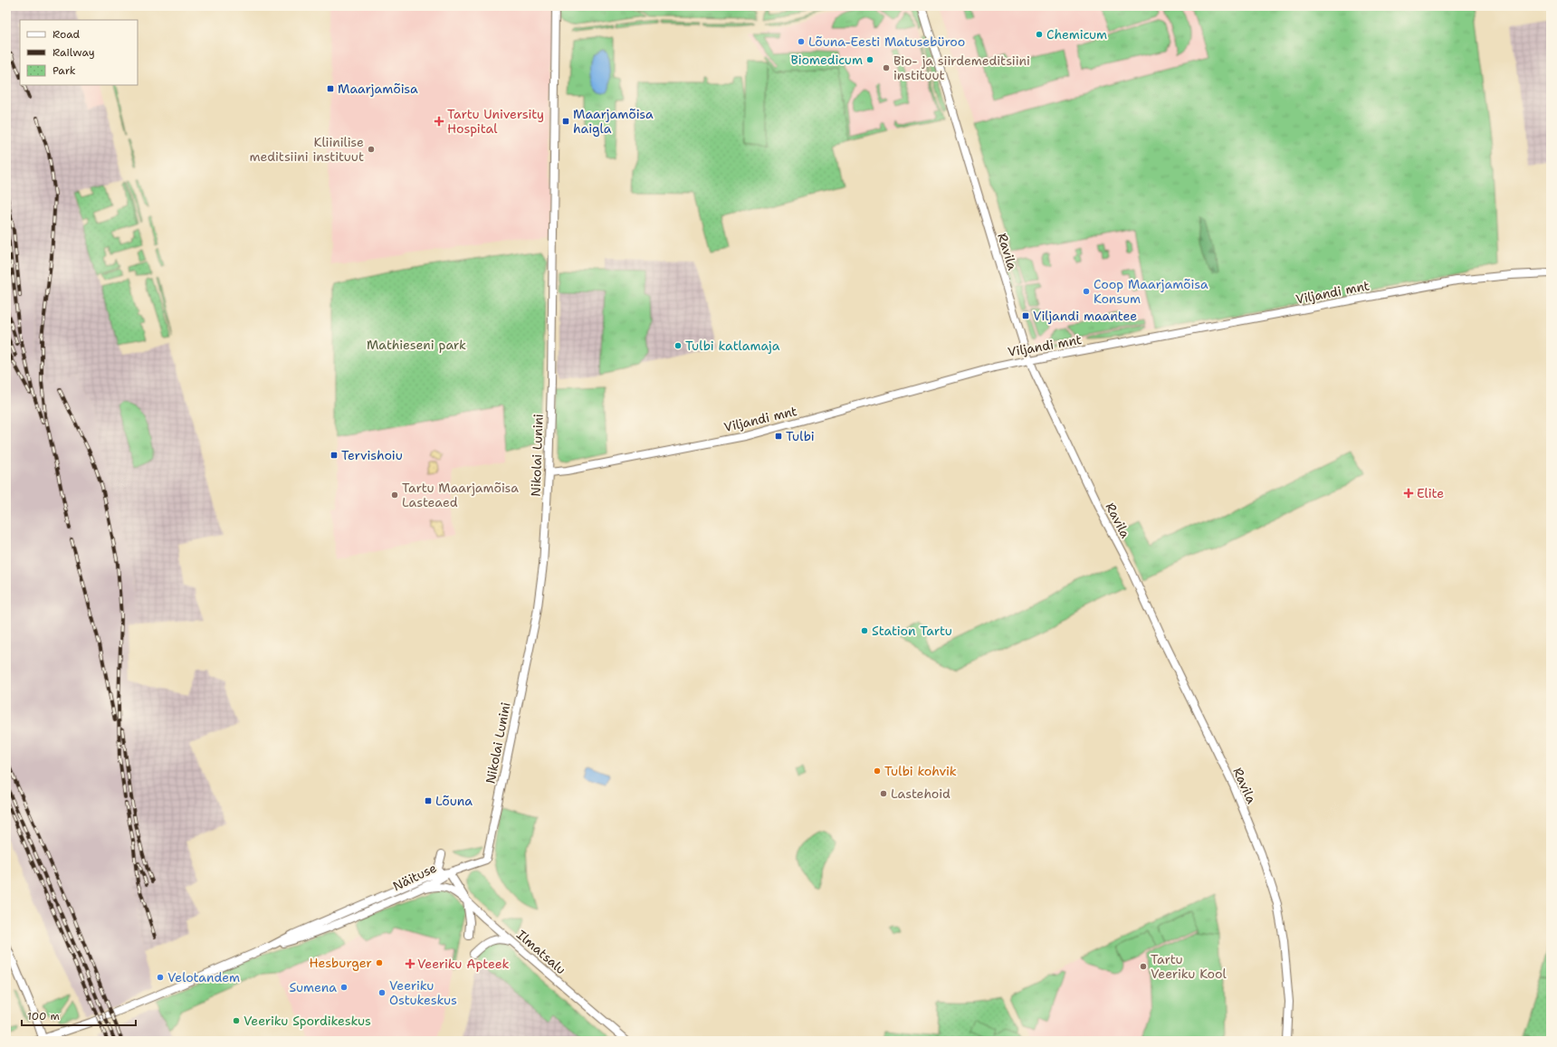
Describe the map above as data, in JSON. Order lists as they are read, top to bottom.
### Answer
{
  "streets": {
    "street": [
      "Ravila",
      "Viljandi mnt",
      "Nikolai Lunini",
      "Näituse",
      "Ilmatsalu"
    ]
  },
  "crossings": [
    ["Ravila", "Viljandi mnt"],
    ["Viljandi mnt", "Nikolai Lunini"],
    ["Nikolai Lunini", "Näituse"],
    ["Nikolai Lunini", "Ilmatsalu"],
    ["Näituse", "Ilmatsalu"]
  ],
  "parks": ["Mathieseni park"],
  "places": {
    "other": [
      "Chemicum",
      "Lõuna-Eesti Matusebüroo",
      "Biomedicum",
      "Bio- ja siirdemeditsiini instituut",
      "Kliinilise meditsiini instituut",
      "Coop Maarjamõisa Konsum",
      "Tulbi katlamaja",
      "Tartu Maarjamõisa Lasteaed",
      "Station Tartu",
      "Tulbi kohvik",
      "Lastehoid",
      "Hesburger",
      "Tartu Veeriku Kool",
      "Velotandem",
      "Sumena",
      "Veeriku Ostukeskus",
      "Veeriku Spordikeskus"
    ],
    "transit": [
      "Maarjamõisa",
      "Maarjamõisa haigla",
      "Viljandi maantee",
      "Tulbi",
      "Tervishoiu",
      "Lõuna"
    ],
    "health": ["Tartu University Hospital", "Elite", "Veeriku Apteek"]
  },
  "legend": ["Road", "Railway", "Park"],
  "scale_bar": "100 m"
}
